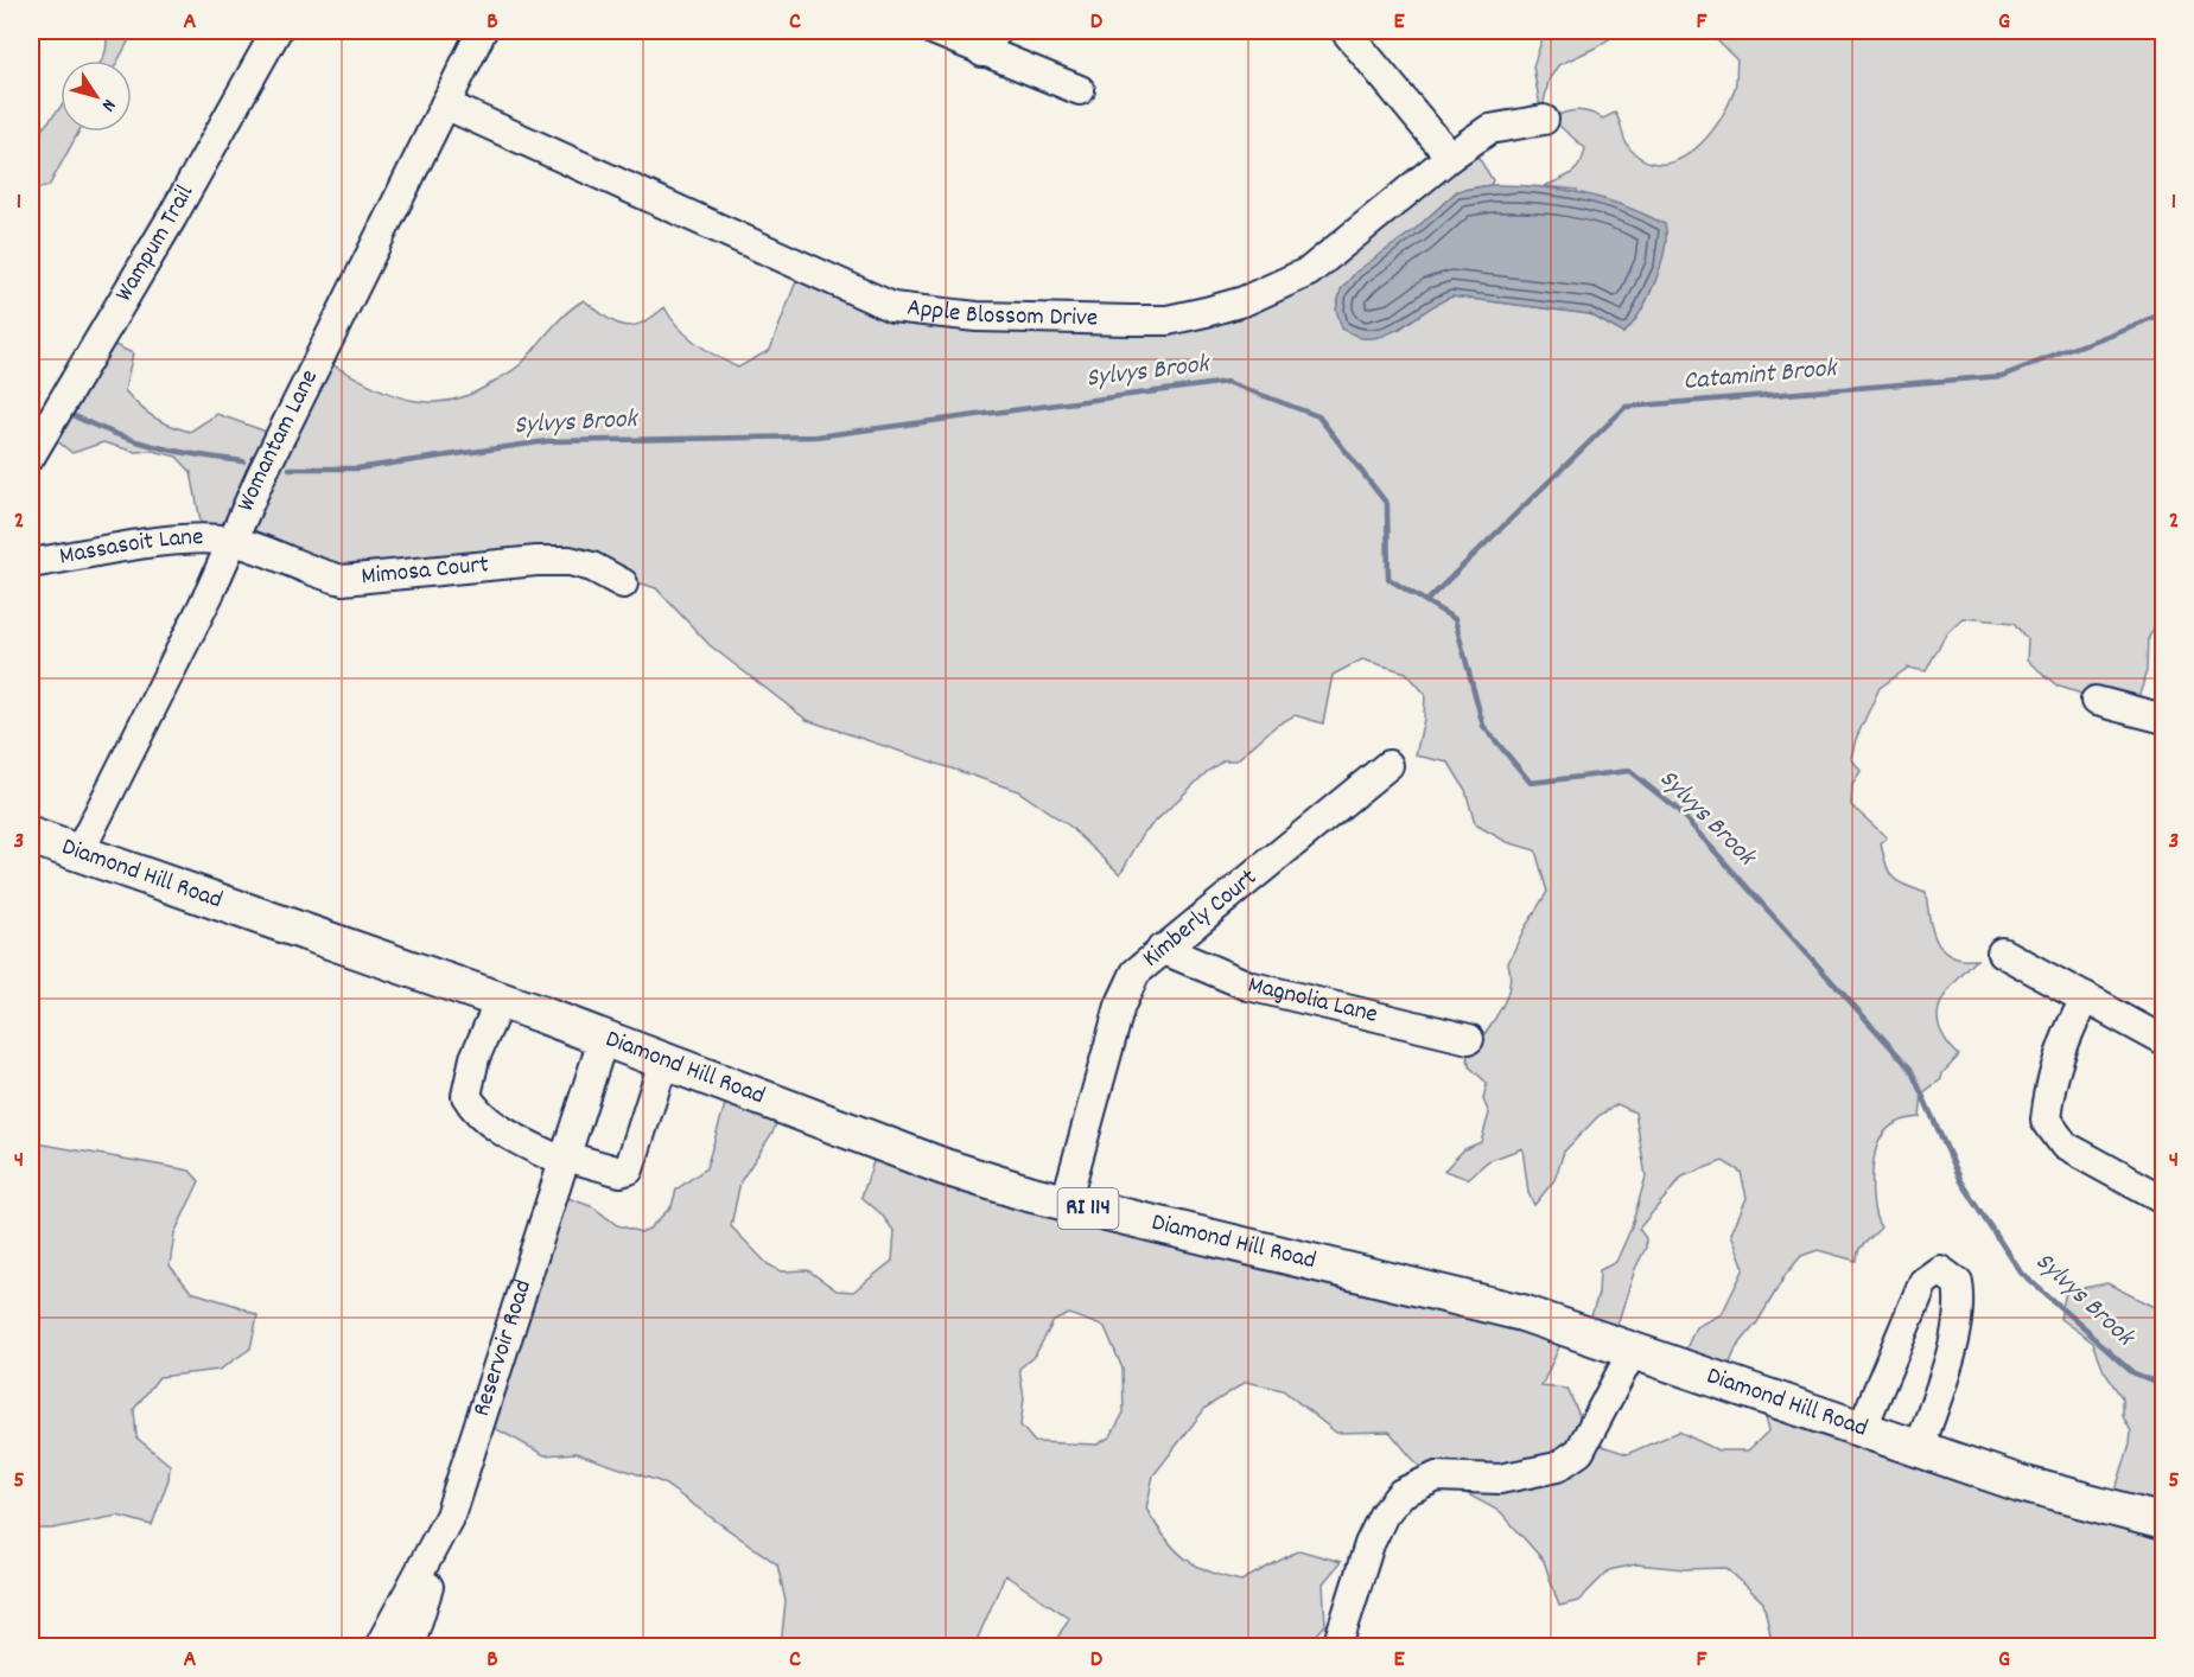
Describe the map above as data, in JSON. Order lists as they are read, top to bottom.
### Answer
{
  "streets": {
    "main road": ["Diamond Hill Road", "RI 114"],
    "street": [
      "Wampum Trail",
      "Apple Blossom Drive",
      "Womantam Lane",
      "Massasoit Lane",
      "Mimosa Court",
      "Kimberly Court",
      "Magnolia Lane",
      "Reservoir Road"
    ]
  },
  "crossings": [
    ["Apple Blossom Drive", "Womantam Lane"],
    ["Womantam Lane", "Massasoit Lane"],
    ["Womantam Lane", "Mimosa Court"],
    ["Womantam Lane", "Diamond Hill Road"],
    ["Massasoit Lane", "Mimosa Court"],
    ["Diamond Hill Road", "Kimberly Court"],
    ["Diamond Hill Road", "Reservoir Road"],
    ["Kimberly Court", "Magnolia Lane"]
  ],
  "water": ["Sylvys Brook", "Catamint Brook"],
  "north": "bottom right",
  "grid": {
    "columns": [
      "A",
      "B",
      "C",
      "D",
      "E",
      "F",
      "G"
    ],
    "rows": [
      "1",
      "2",
      "3",
      "4",
      "5"
    ]
  }
}
